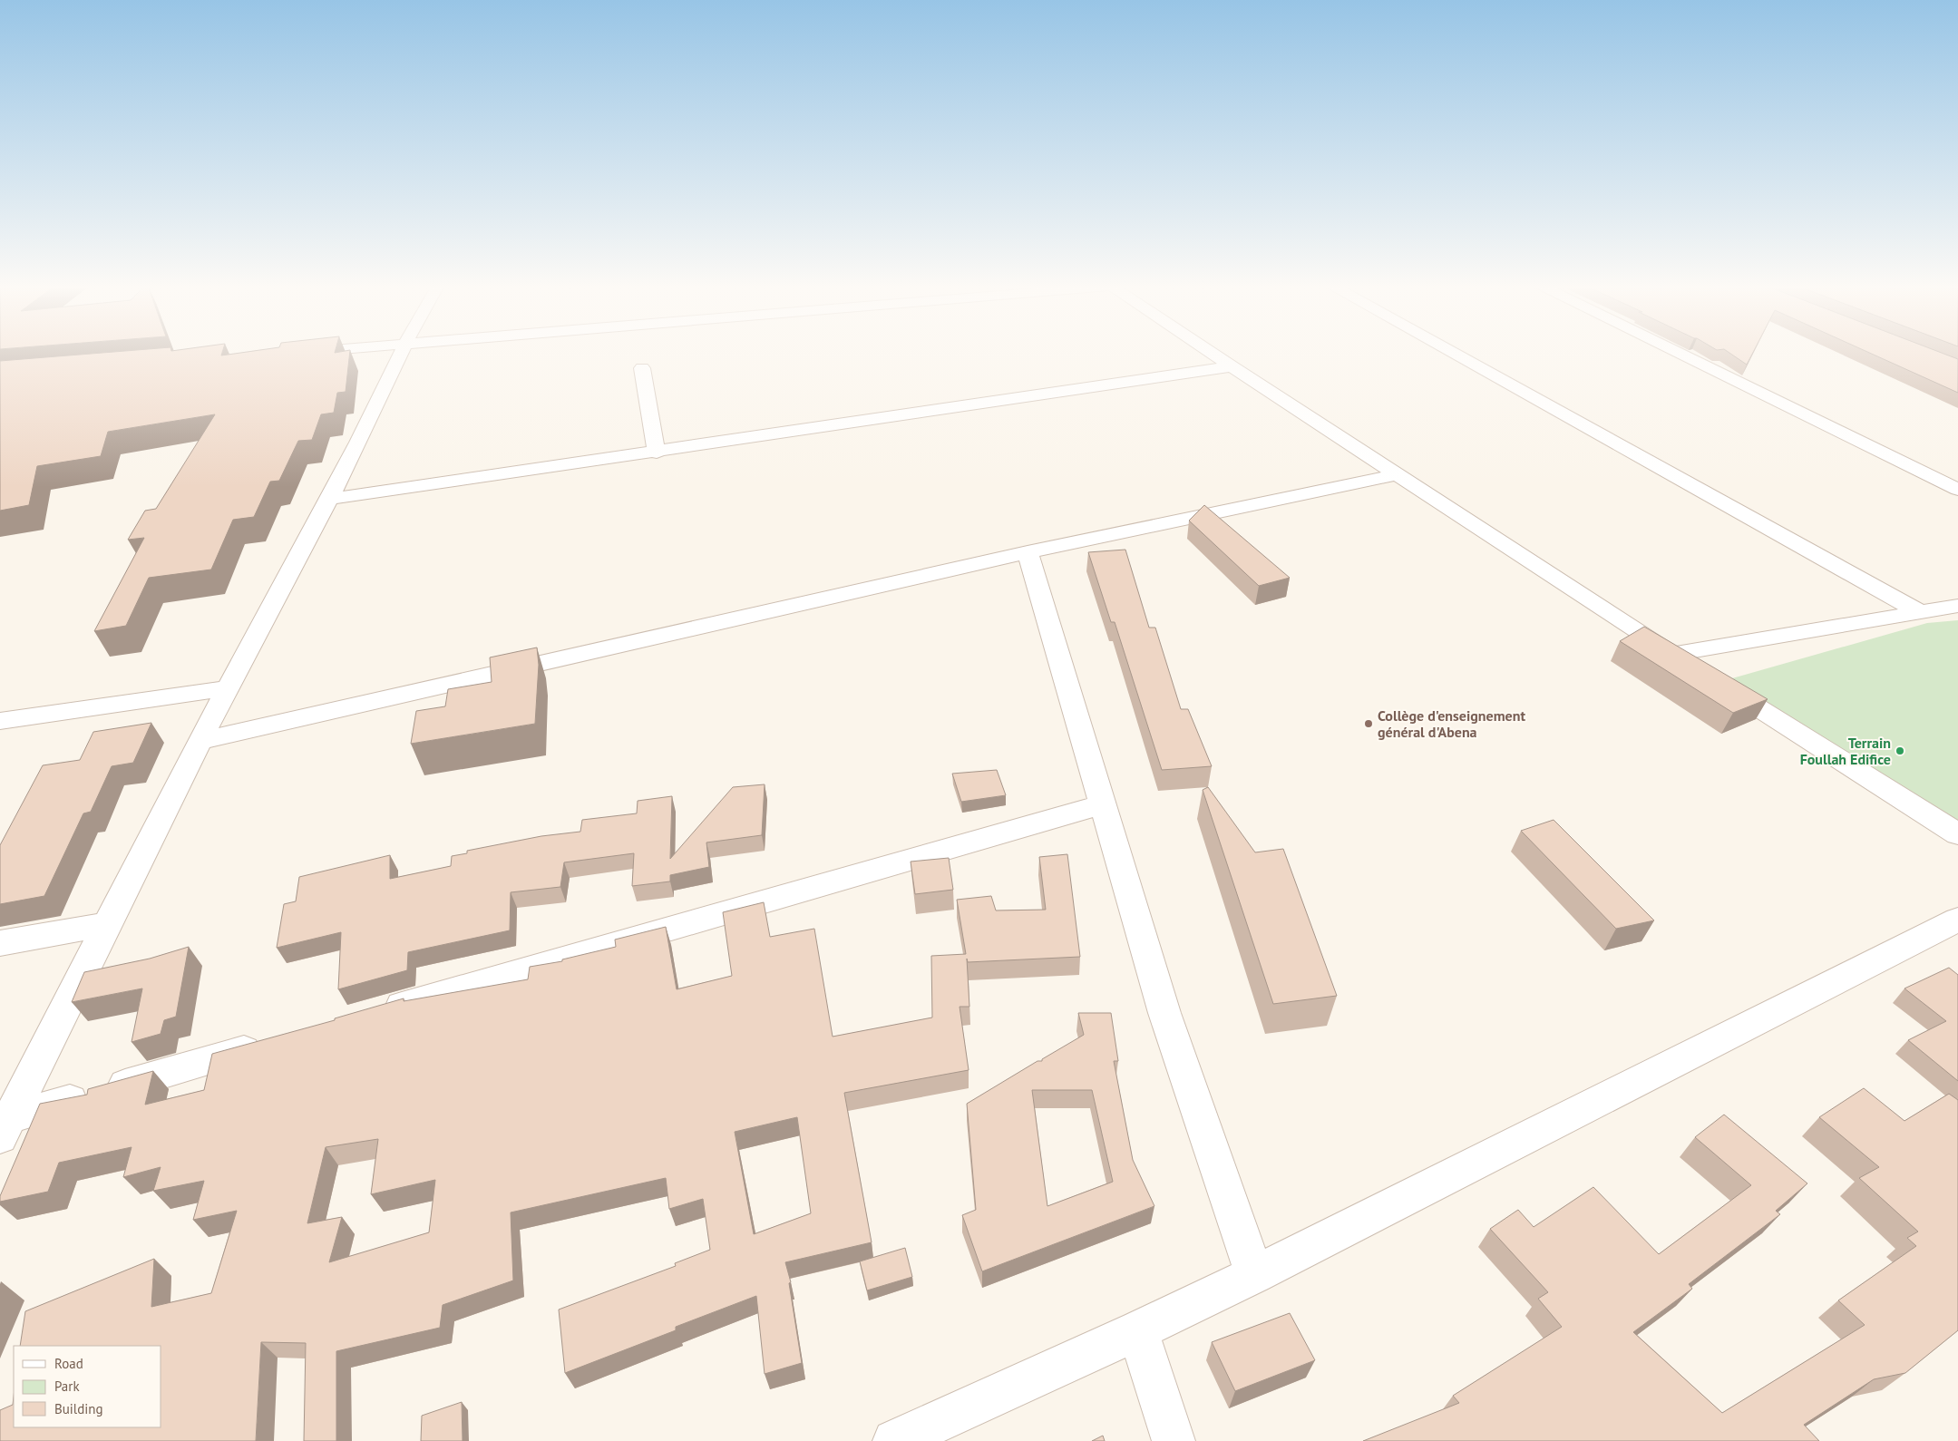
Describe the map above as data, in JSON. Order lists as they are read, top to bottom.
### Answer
{
  "places": ["Collège d'enseignement général d'Abena", "Terrain Foullah Edifice"],
  "legend": ["Road", "Park", "Building"]
}
